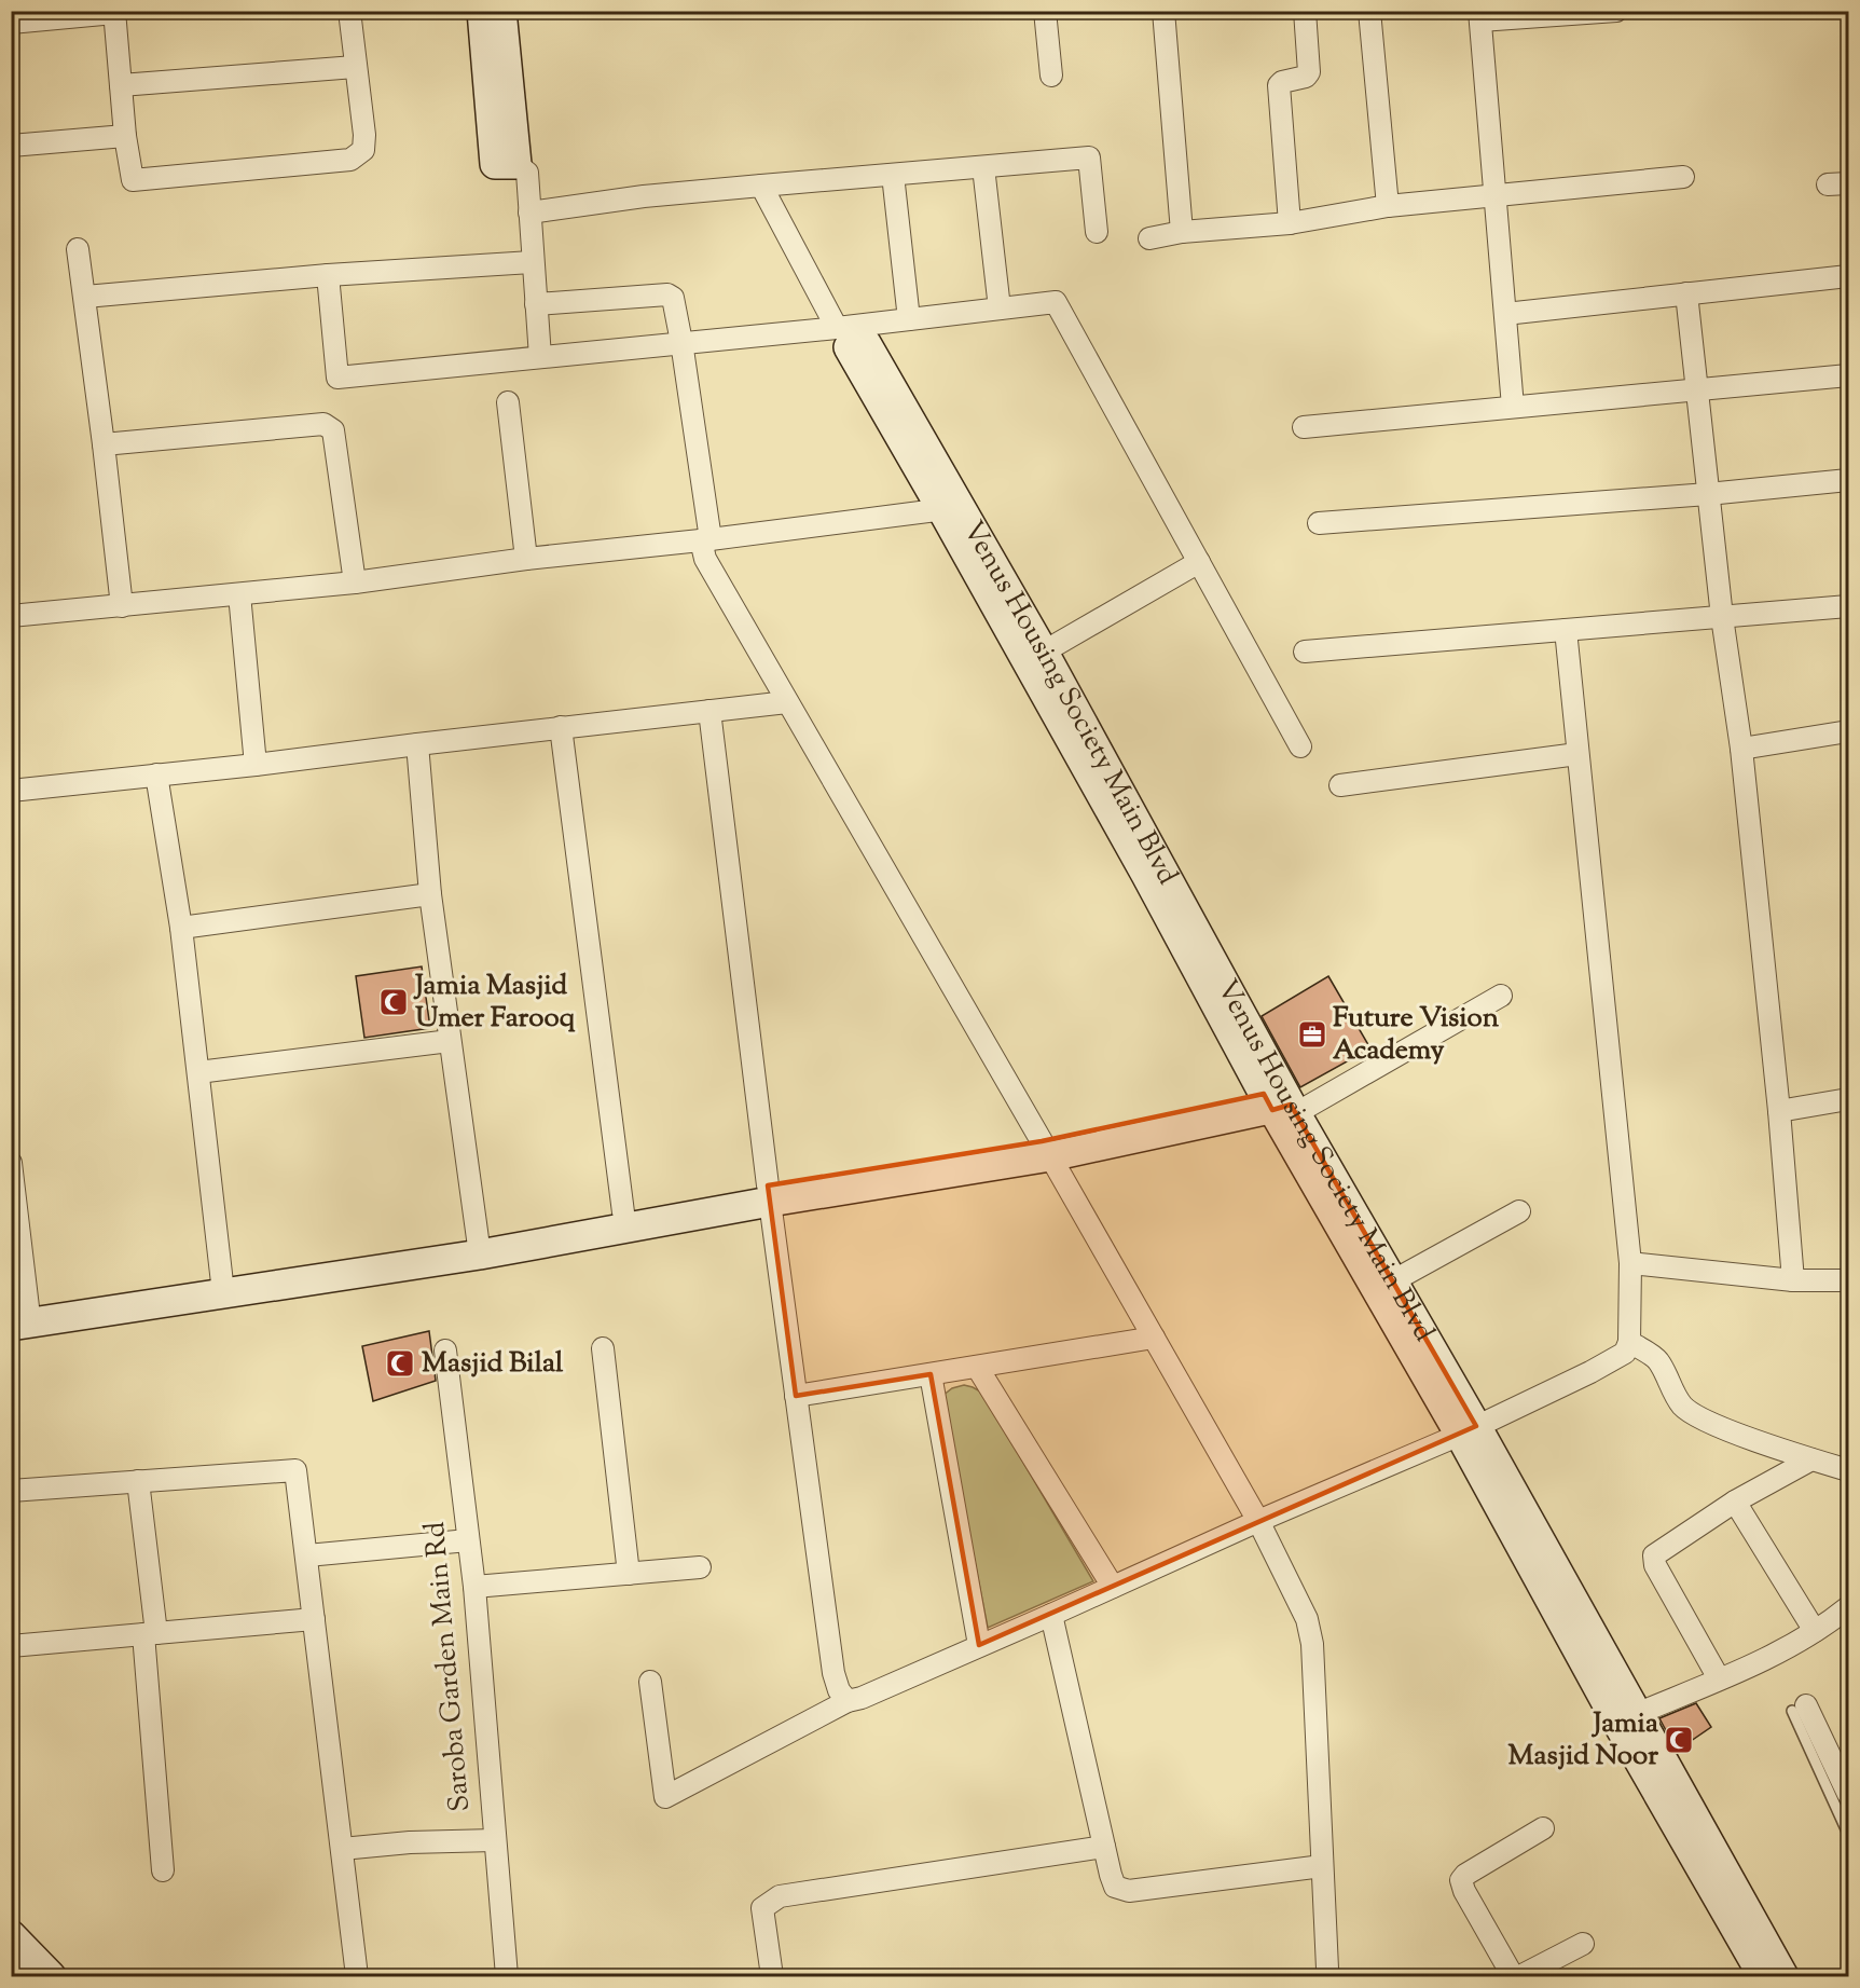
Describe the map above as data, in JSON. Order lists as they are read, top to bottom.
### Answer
{
  "streets": {
    "street": ["Venus Housing Society Main Blvd", "Saroba Garden Main Rd"]
  },
  "places": {
    "mosque": ["Jamia Masjid Umer Farooq", "Masjid Bilal", "Jamia Masjid Noor"],
    "office": ["Future Vision Academy"]
  }
}
